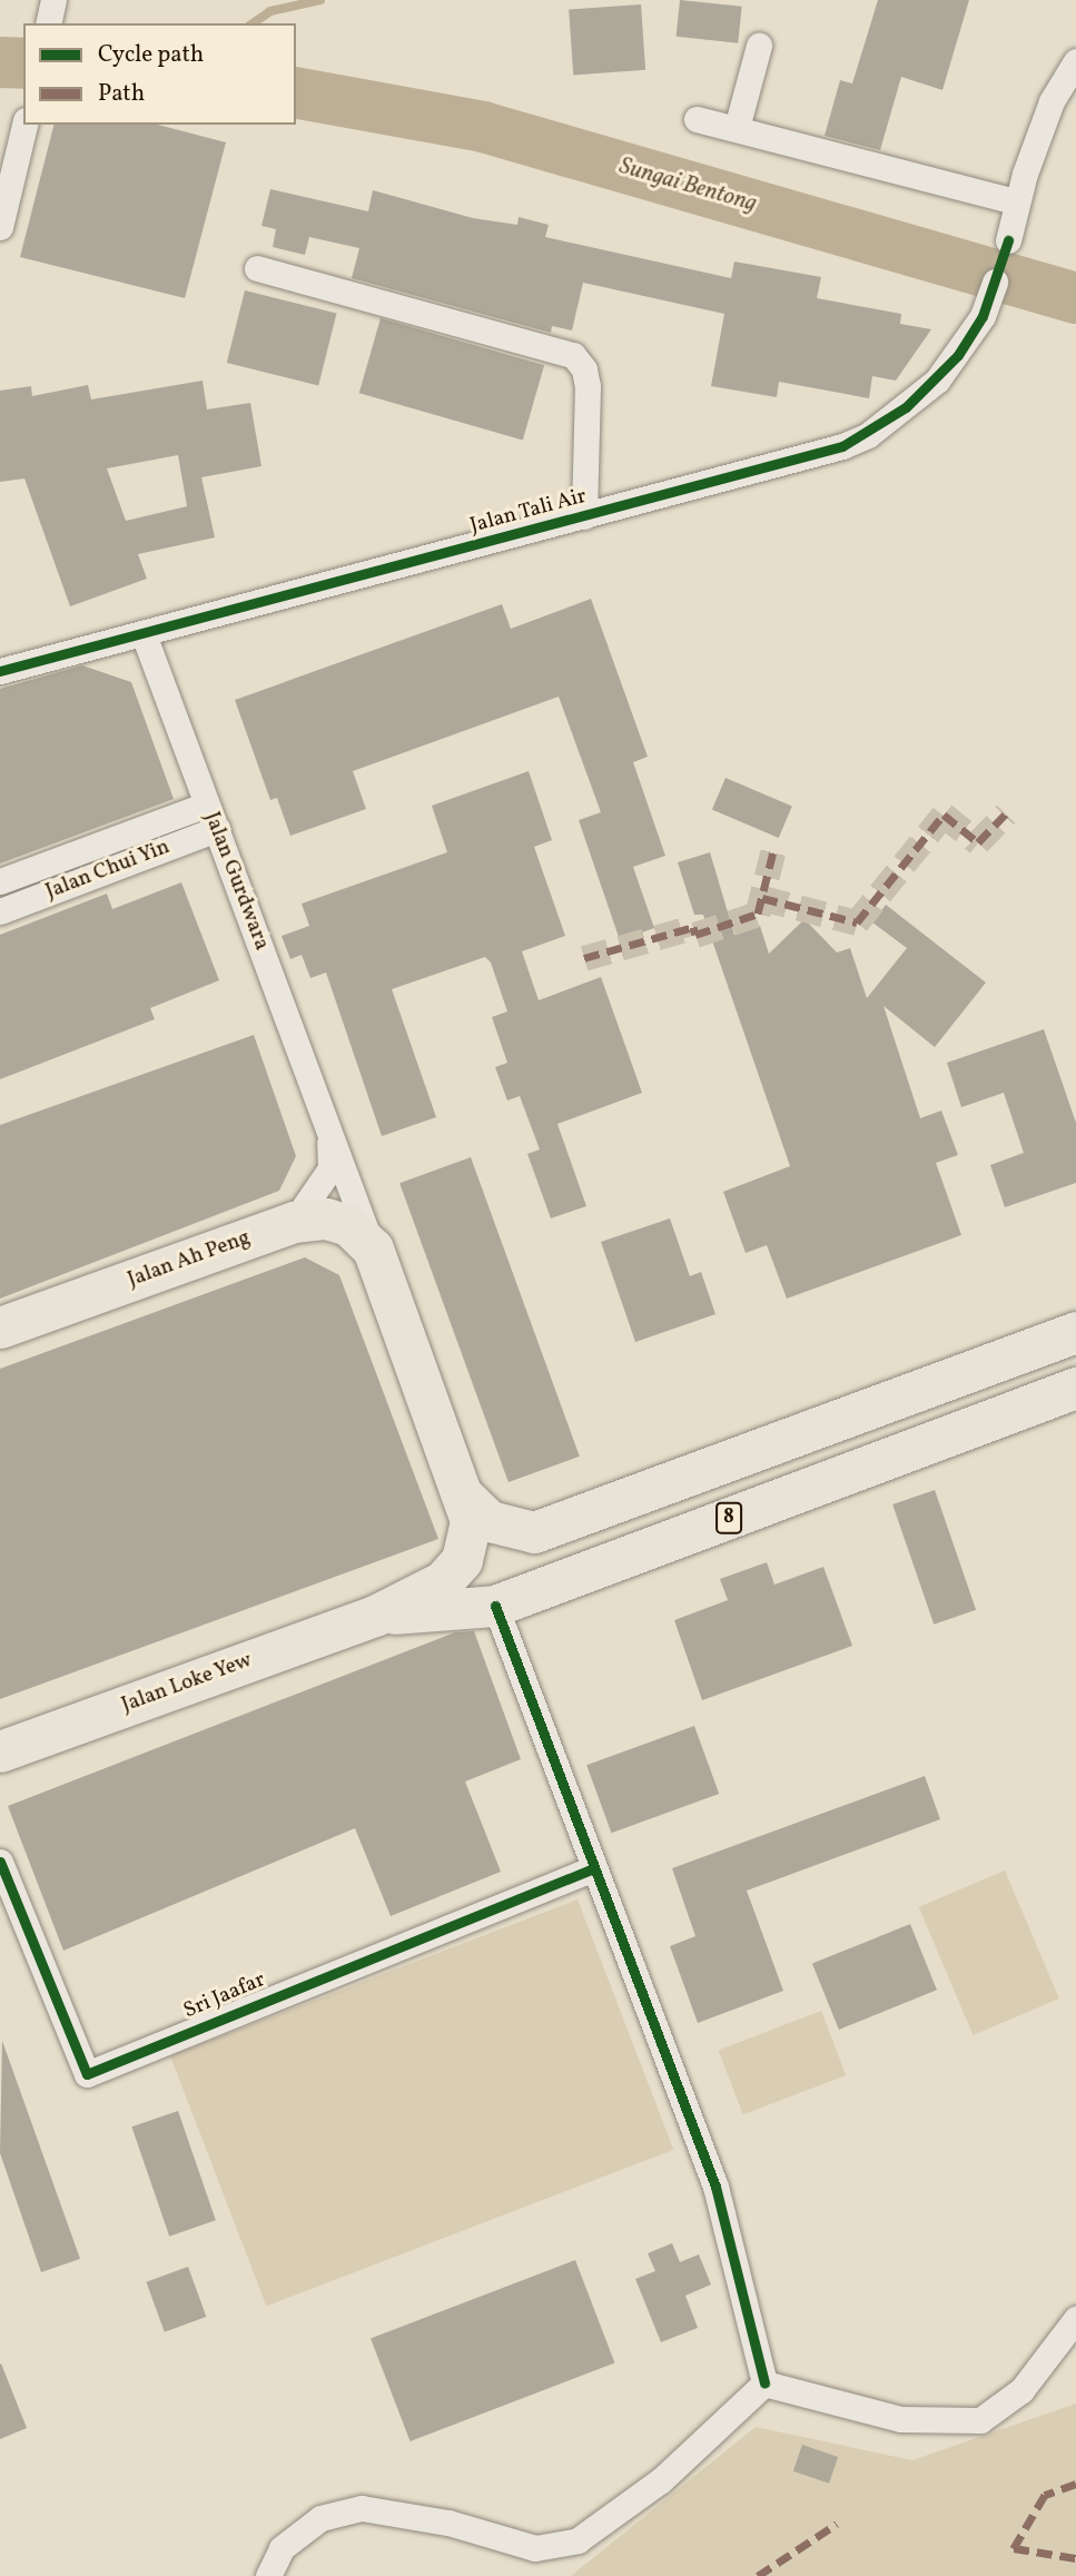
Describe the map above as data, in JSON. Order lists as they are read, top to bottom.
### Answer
{
  "streets": {
    "main road": ["Jalan Ah Peng", "8", "Jalan Loke Yew"],
    "street": [
      "Jalan Tali Air",
      "Jalan Chui Yin",
      "Jalan Gurdwara",
      "Sri Jaafar"
    ]
  },
  "crossings": [
    ["Jalan Tali Air", "Jalan Gurdwara"],
    ["Jalan Chui Yin", "Jalan Gurdwara"],
    ["Jalan Gurdwara", "Jalan Ah Peng"],
    ["8", "Jalan Loke Yew"]
  ],
  "water": ["Sungai Bentong"],
  "legend": ["Cycle path", "Path"]
}
